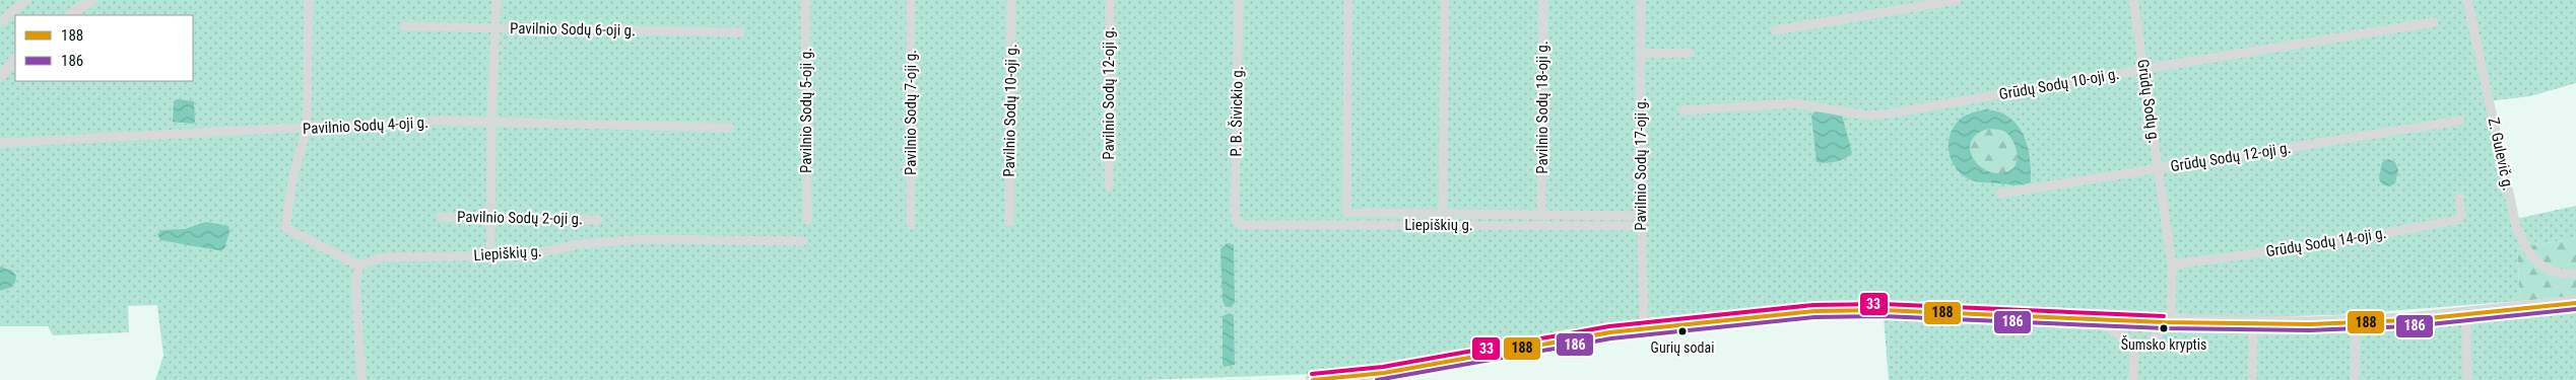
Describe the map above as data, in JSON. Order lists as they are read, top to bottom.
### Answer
{
  "streets": {
    "street": [
      "Pavilnio Sodų 6-oji g.",
      "Grūdų Sodų 10-oji g.",
      "Pavilnio Sodų 12-oji g.",
      "Grūdų Sodų g.",
      "Pavilnio Sodų 18-oji g.",
      "Pavilnio Sodų 5-oji g.",
      "Pavilnio Sodų 10-oji g.",
      "P. B. Šivickio g.",
      "Pavilnio Sodų 7-oji g.",
      "Pavilnio Sodų 4-oji g.",
      "Z. Gulevič g.",
      "Grūdų Sodų 12-oji g.",
      "Pavilnio Sodų 17-oji g.",
      "Pavilnio Sodų 2-oji g.",
      "Liepiškių g.",
      "Grūdų Sodų 14-oji g."
    ]
  },
  "crossings": [
    ["Grūdų Sodų 10-oji g.", "Grūdų Sodų g."],
    ["Grūdų Sodų g.", "Grūdų Sodų 12-oji g."],
    ["Grūdų Sodų g.", "Grūdų Sodų 14-oji g."],
    ["P. B. Šivickio g.", "Liepiškių g."],
    ["Pavilnio Sodų 17-oji g.", "Liepiškių g."]
  ],
  "places": ["Šumsko kryptis", "Gurių sodai"],
  "lines": ["transit line 188", "transit line 33", "transit line 186"],
  "legend": ["188", "186"]
}
